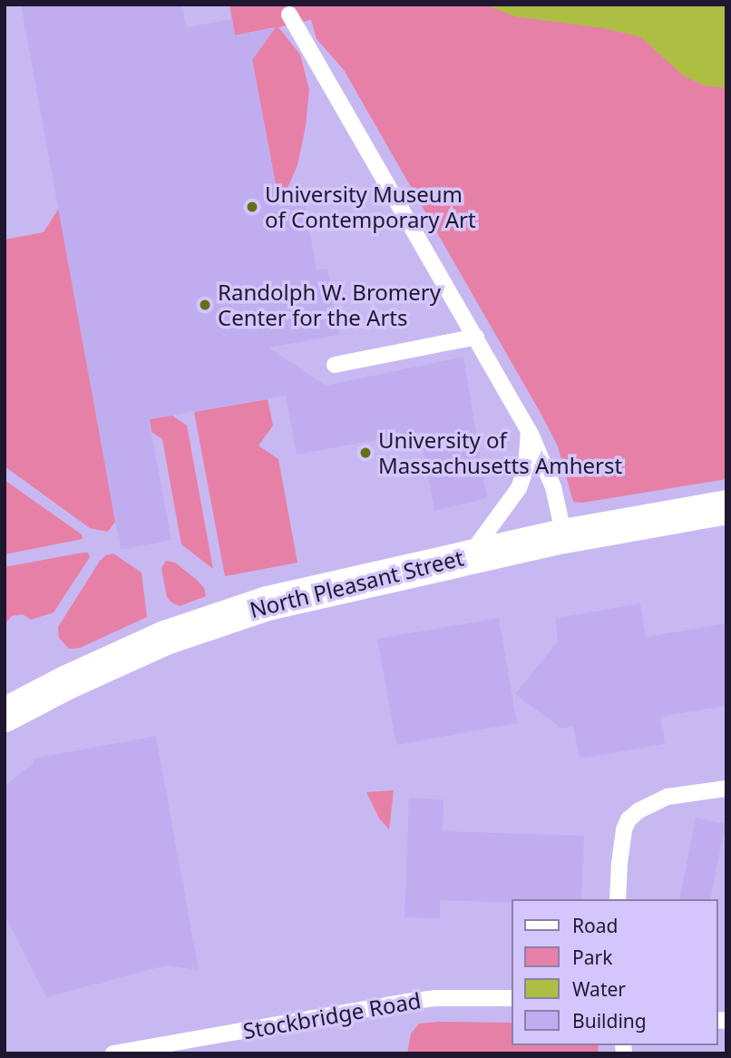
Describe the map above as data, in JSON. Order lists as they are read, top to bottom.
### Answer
{
  "streets": {
    "main road": ["North Pleasant Street"],
    "lane": ["Stockbridge Road"]
  },
  "places": ["University Museum of Contemporary Art", "Randolph W. Bromery Center for the Arts", "University of Massachusetts Amherst"],
  "legend": [
    "Road",
    "Park",
    "Water",
    "Building"
  ]
}
